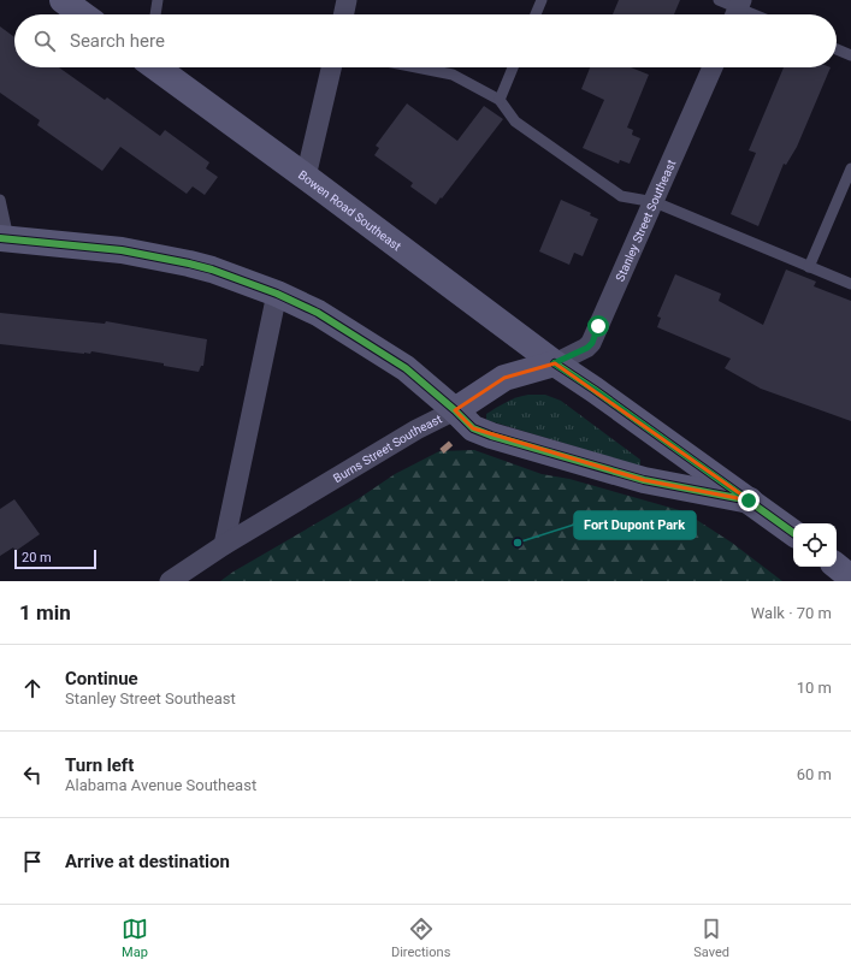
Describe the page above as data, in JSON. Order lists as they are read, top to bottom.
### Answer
{
  "streets": {
    "street": ["Bowen Road Southeast", "Stanley Street Southeast", "Burns Street Southeast"]
  },
  "crossings": [
    ["Bowen Road Southeast", "Stanley Street Southeast"],
    ["Bowen Road Southeast", "Burns Street Southeast"],
    ["Stanley Street Southeast", "Burns Street Southeast"]
  ],
  "places": ["Fort Dupont Park"],
  "scale_bar": "20 m",
  "page": {
    "search": "Search here",
    "scale": "20 m",
    "heading": ["1 min", "Walk · 70 m"],
    "list": [
      ["Continue", "Stanley Street Southeast", "10 m"],
      ["Turn left", "Alabama Avenue Southeast", "60 m"],
      "Arrive at destination"
    ],
    "nav": ["Map", "Directions", "Saved"]
  }
}
